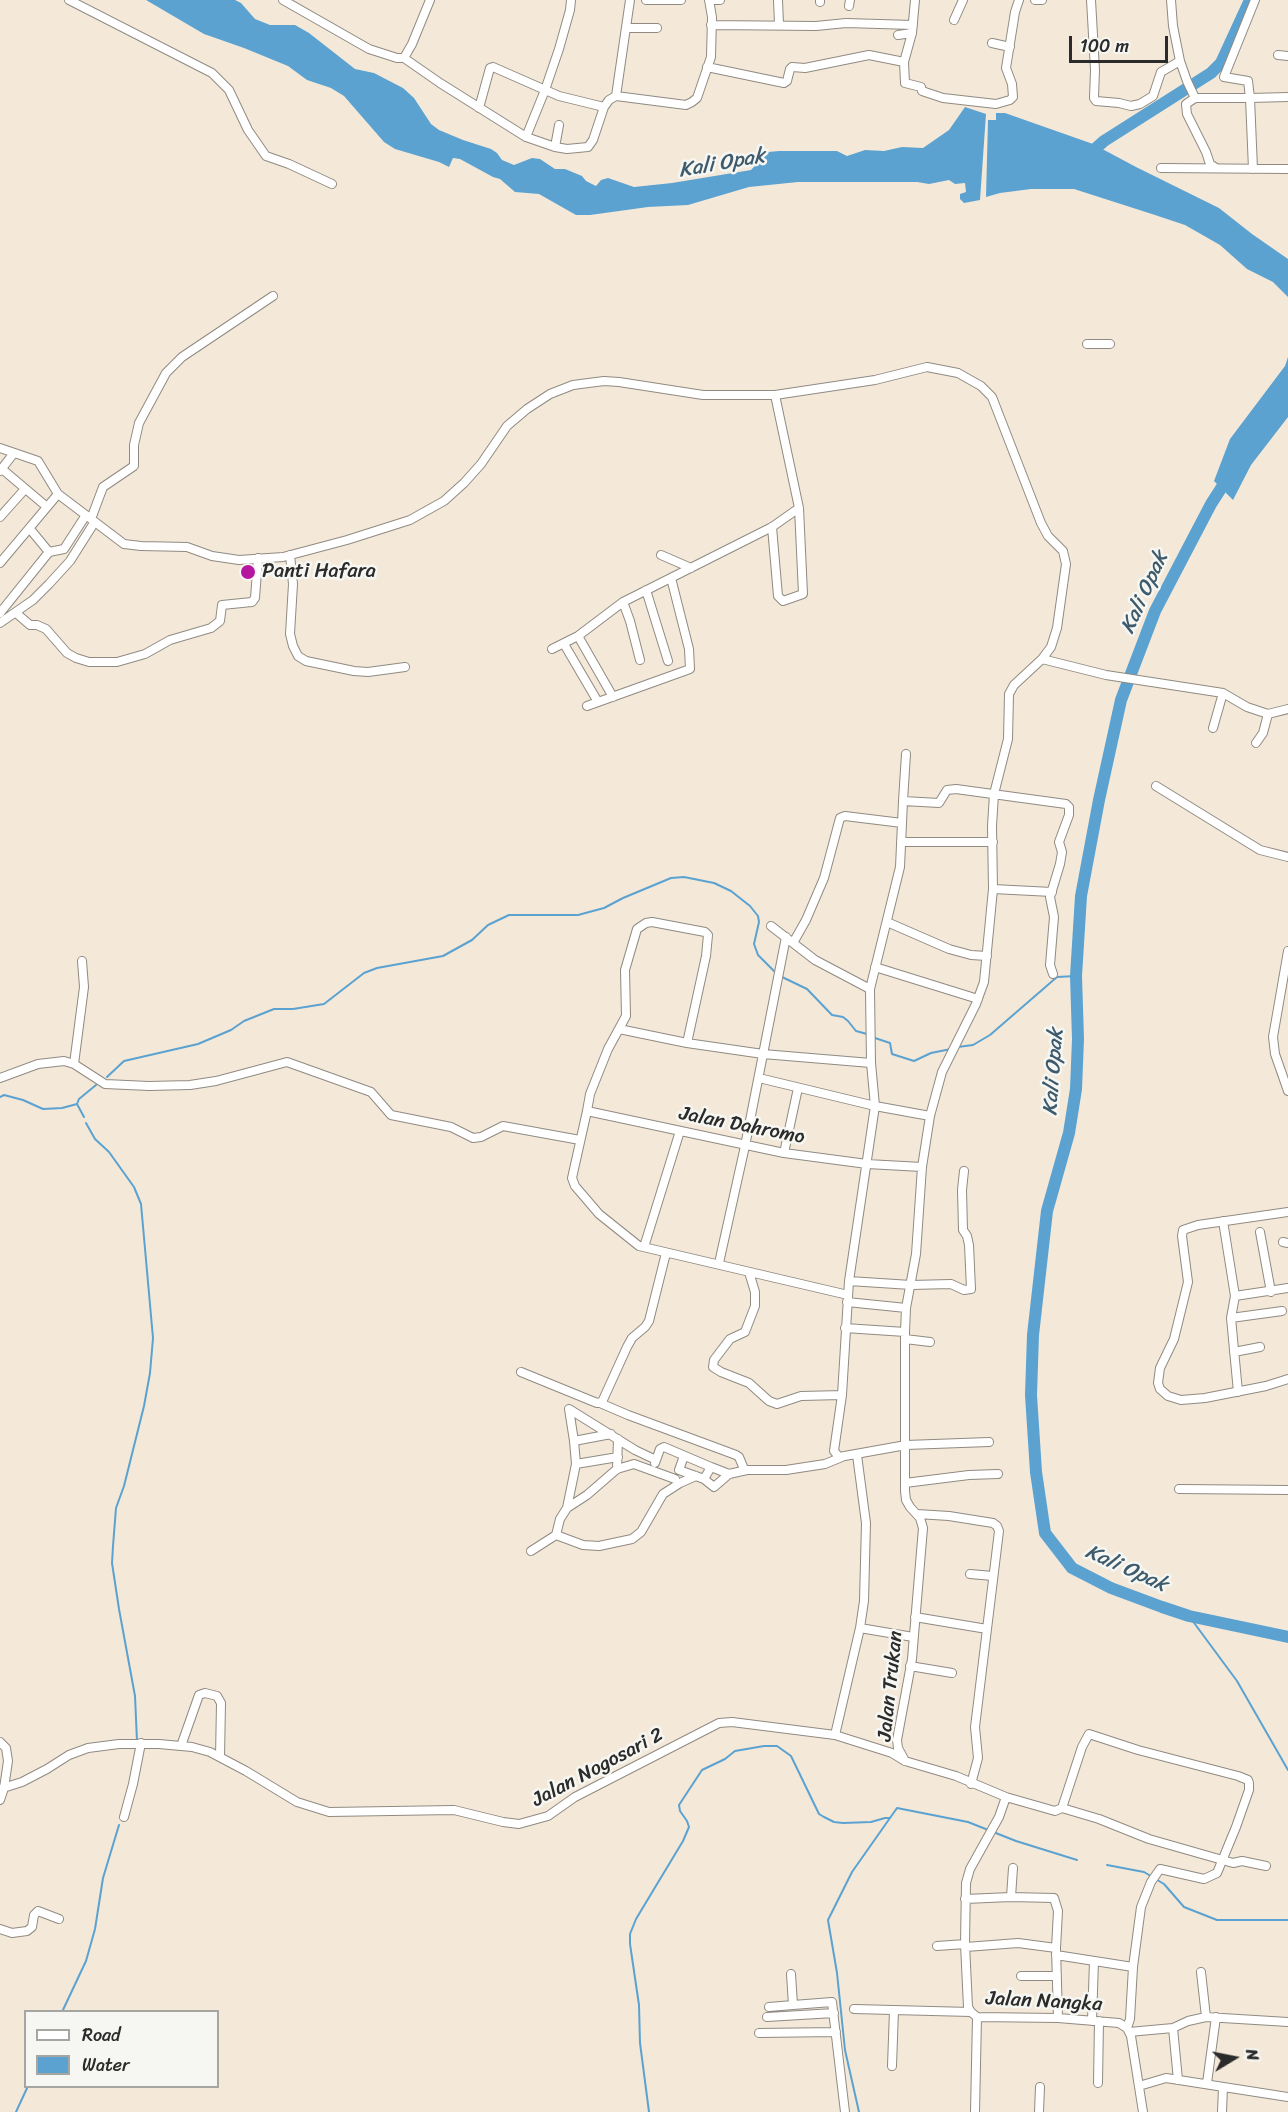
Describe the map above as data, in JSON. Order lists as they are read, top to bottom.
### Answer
{
  "streets": {
    "street": [
      "Jalan Dahromo",
      "Jalan Trukan",
      "Jalan Nogosari 2",
      "Jalan Nangka"
    ]
  },
  "crossings": [
    ["Jalan Trukan", "Jalan Nogosari 2"]
  ],
  "water": ["Kali Opak"],
  "places": ["Panti Hafara"],
  "legend": ["Road", "Water"],
  "scale_bar": "100 m",
  "north": "right"
}
